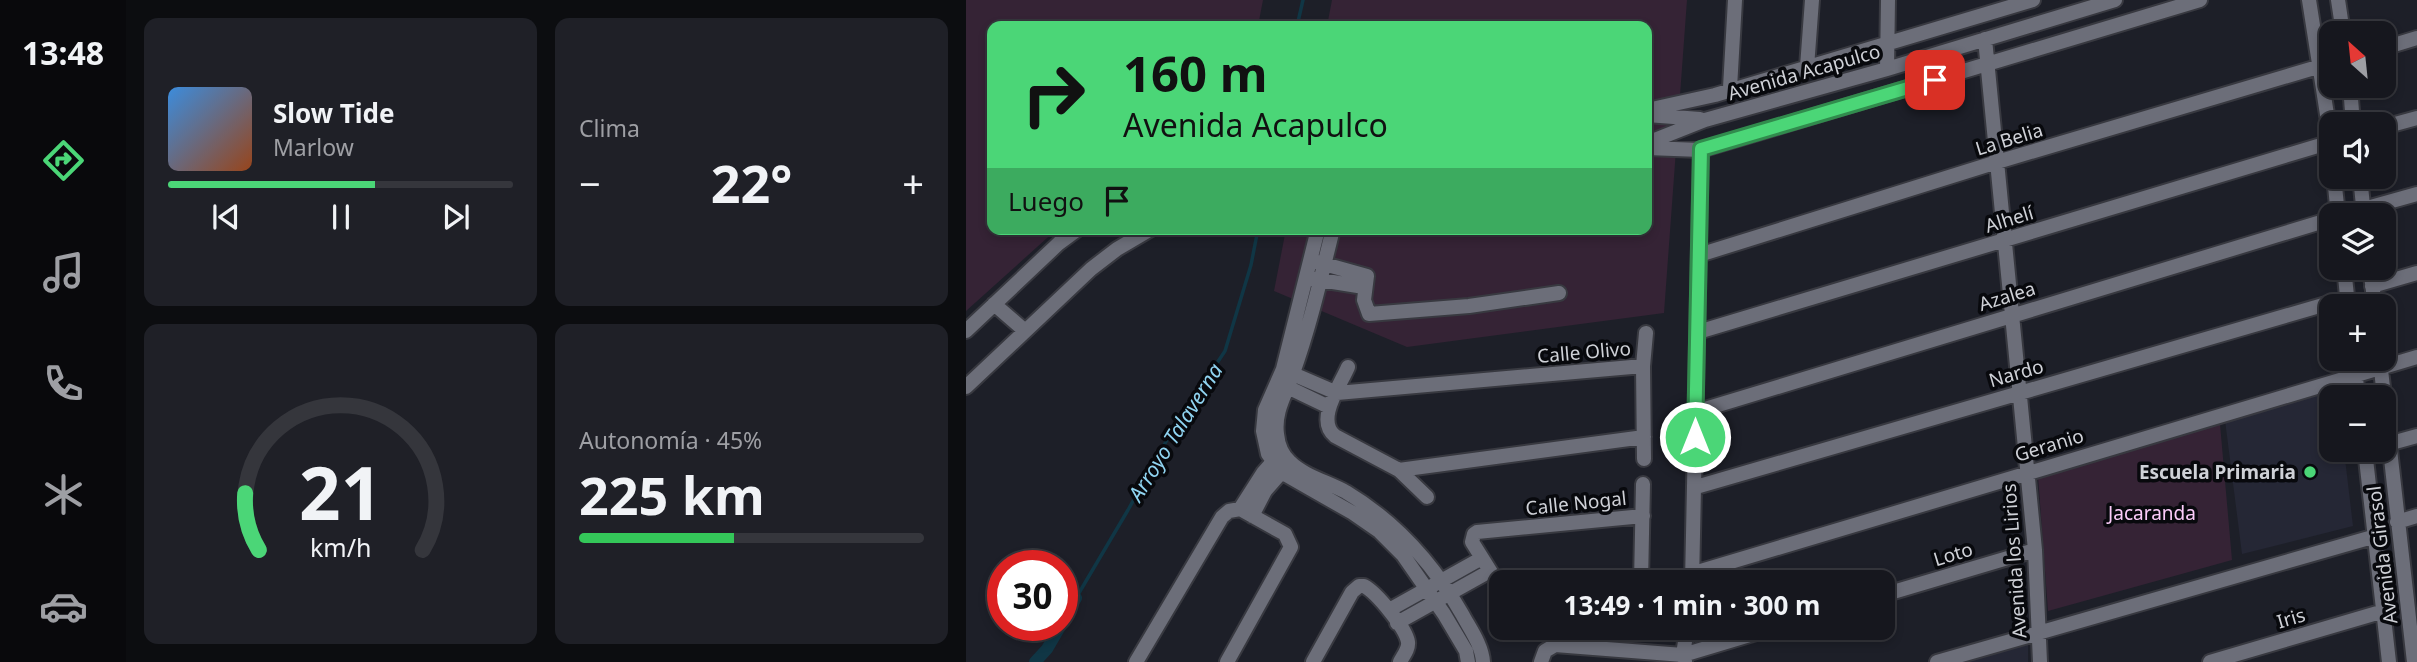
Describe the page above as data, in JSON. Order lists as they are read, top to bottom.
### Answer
{
  "streets": {
    "street": [
      "Avenida Acapulco",
      "La Belia",
      "Alhelí",
      "Azalea",
      "Calle Olivo",
      "Nardo",
      "Geranio",
      "Calle Nogal",
      "Loto",
      "Avenida Girasol",
      "Avenida los Lirios",
      "Iris"
    ]
  },
  "crossings": [
    ["Avenida Acapulco", "Avenida los Lirios"],
    ["La Belia", "Avenida los Lirios"],
    ["Alhelí", "Avenida los Lirios"],
    ["Azalea", "Avenida los Lirios"],
    ["Nardo", "Avenida los Lirios"],
    ["Geranio", "Avenida los Lirios"],
    ["Loto", "Avenida los Lirios"],
    ["Avenida Girasol", "Iris"]
  ],
  "water": ["Arroyo Talaverna"],
  "parks": ["Jacaranda"],
  "places": ["Escuela Primaria"],
  "north": "top left",
  "page": {
    "tabs": "13:48",
    "tile": [
      "Clima",
      ["Autonomía · 45%", "225 km"]
    ],
    "map_buttons": ["+", "−"],
    "turn": ["160 m", "Avenida Acapulco"],
    "song": ["Slow Tide", "Marlow"],
    "heat": ["−", "22°", "+"],
    "then": "Luego",
    "limit": "30",
    "trip": "13:49 · 1 min · 300 m",
    "gauge": ["21", "km/h"]
  }
}
